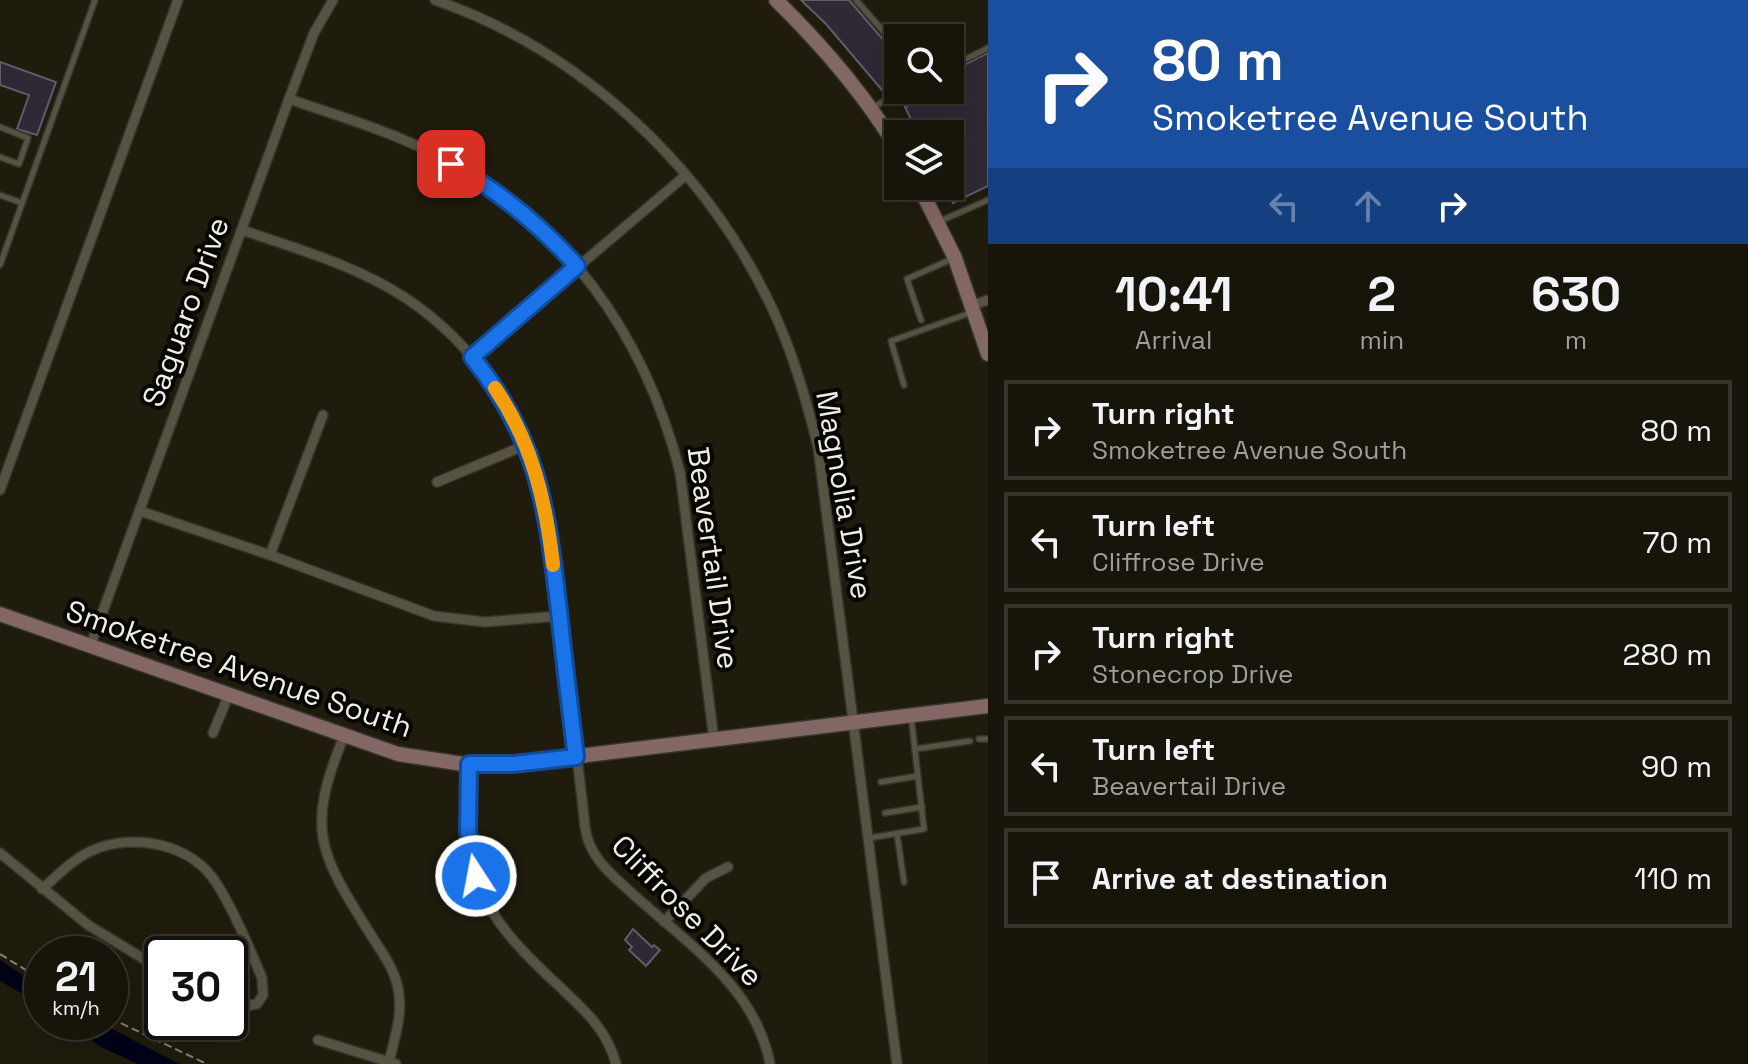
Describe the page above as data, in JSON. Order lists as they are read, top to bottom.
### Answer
{
  "streets": {
    "street": [
      "Saguaro Drive",
      "Magnolia Drive",
      "Beavertail Drive",
      "Smoketree Avenue South",
      "Cliffrose Drive"
    ]
  },
  "crossings": [
    ["Saguaro Drive", "Beavertail Drive"],
    ["Saguaro Drive", "Smoketree Avenue South"],
    ["Saguaro Drive", "Cliffrose Drive"],
    ["Magnolia Drive", "Smoketree Avenue South"],
    ["Beavertail Drive", "Smoketree Avenue South"],
    ["Smoketree Avenue South", "Cliffrose Drive"]
  ],
  "page": {
    "turn": ["80 m", "Smoketree Avenue South"],
    "eta": [
      "10:41",
      "Arrival",
      "2",
      "min",
      "630",
      "m"
    ],
    "list": [
      {
        "name": "Turn right",
        "note": "Smoketree Avenue South",
        "value": "80 m"
      },
      {
        "name": "Turn left",
        "note": "Cliffrose Drive",
        "value": "70 m"
      },
      {
        "name": "Turn right",
        "note": "Stonecrop Drive",
        "value": "280 m"
      },
      {
        "name": "Turn left",
        "note": "Beavertail Drive",
        "value": "90 m"
      },
      {
        "name": "Arrive at destination",
        "value": "110 m"
      }
    ],
    "speed": "21 km/h",
    "limit": "30"
  }
}
